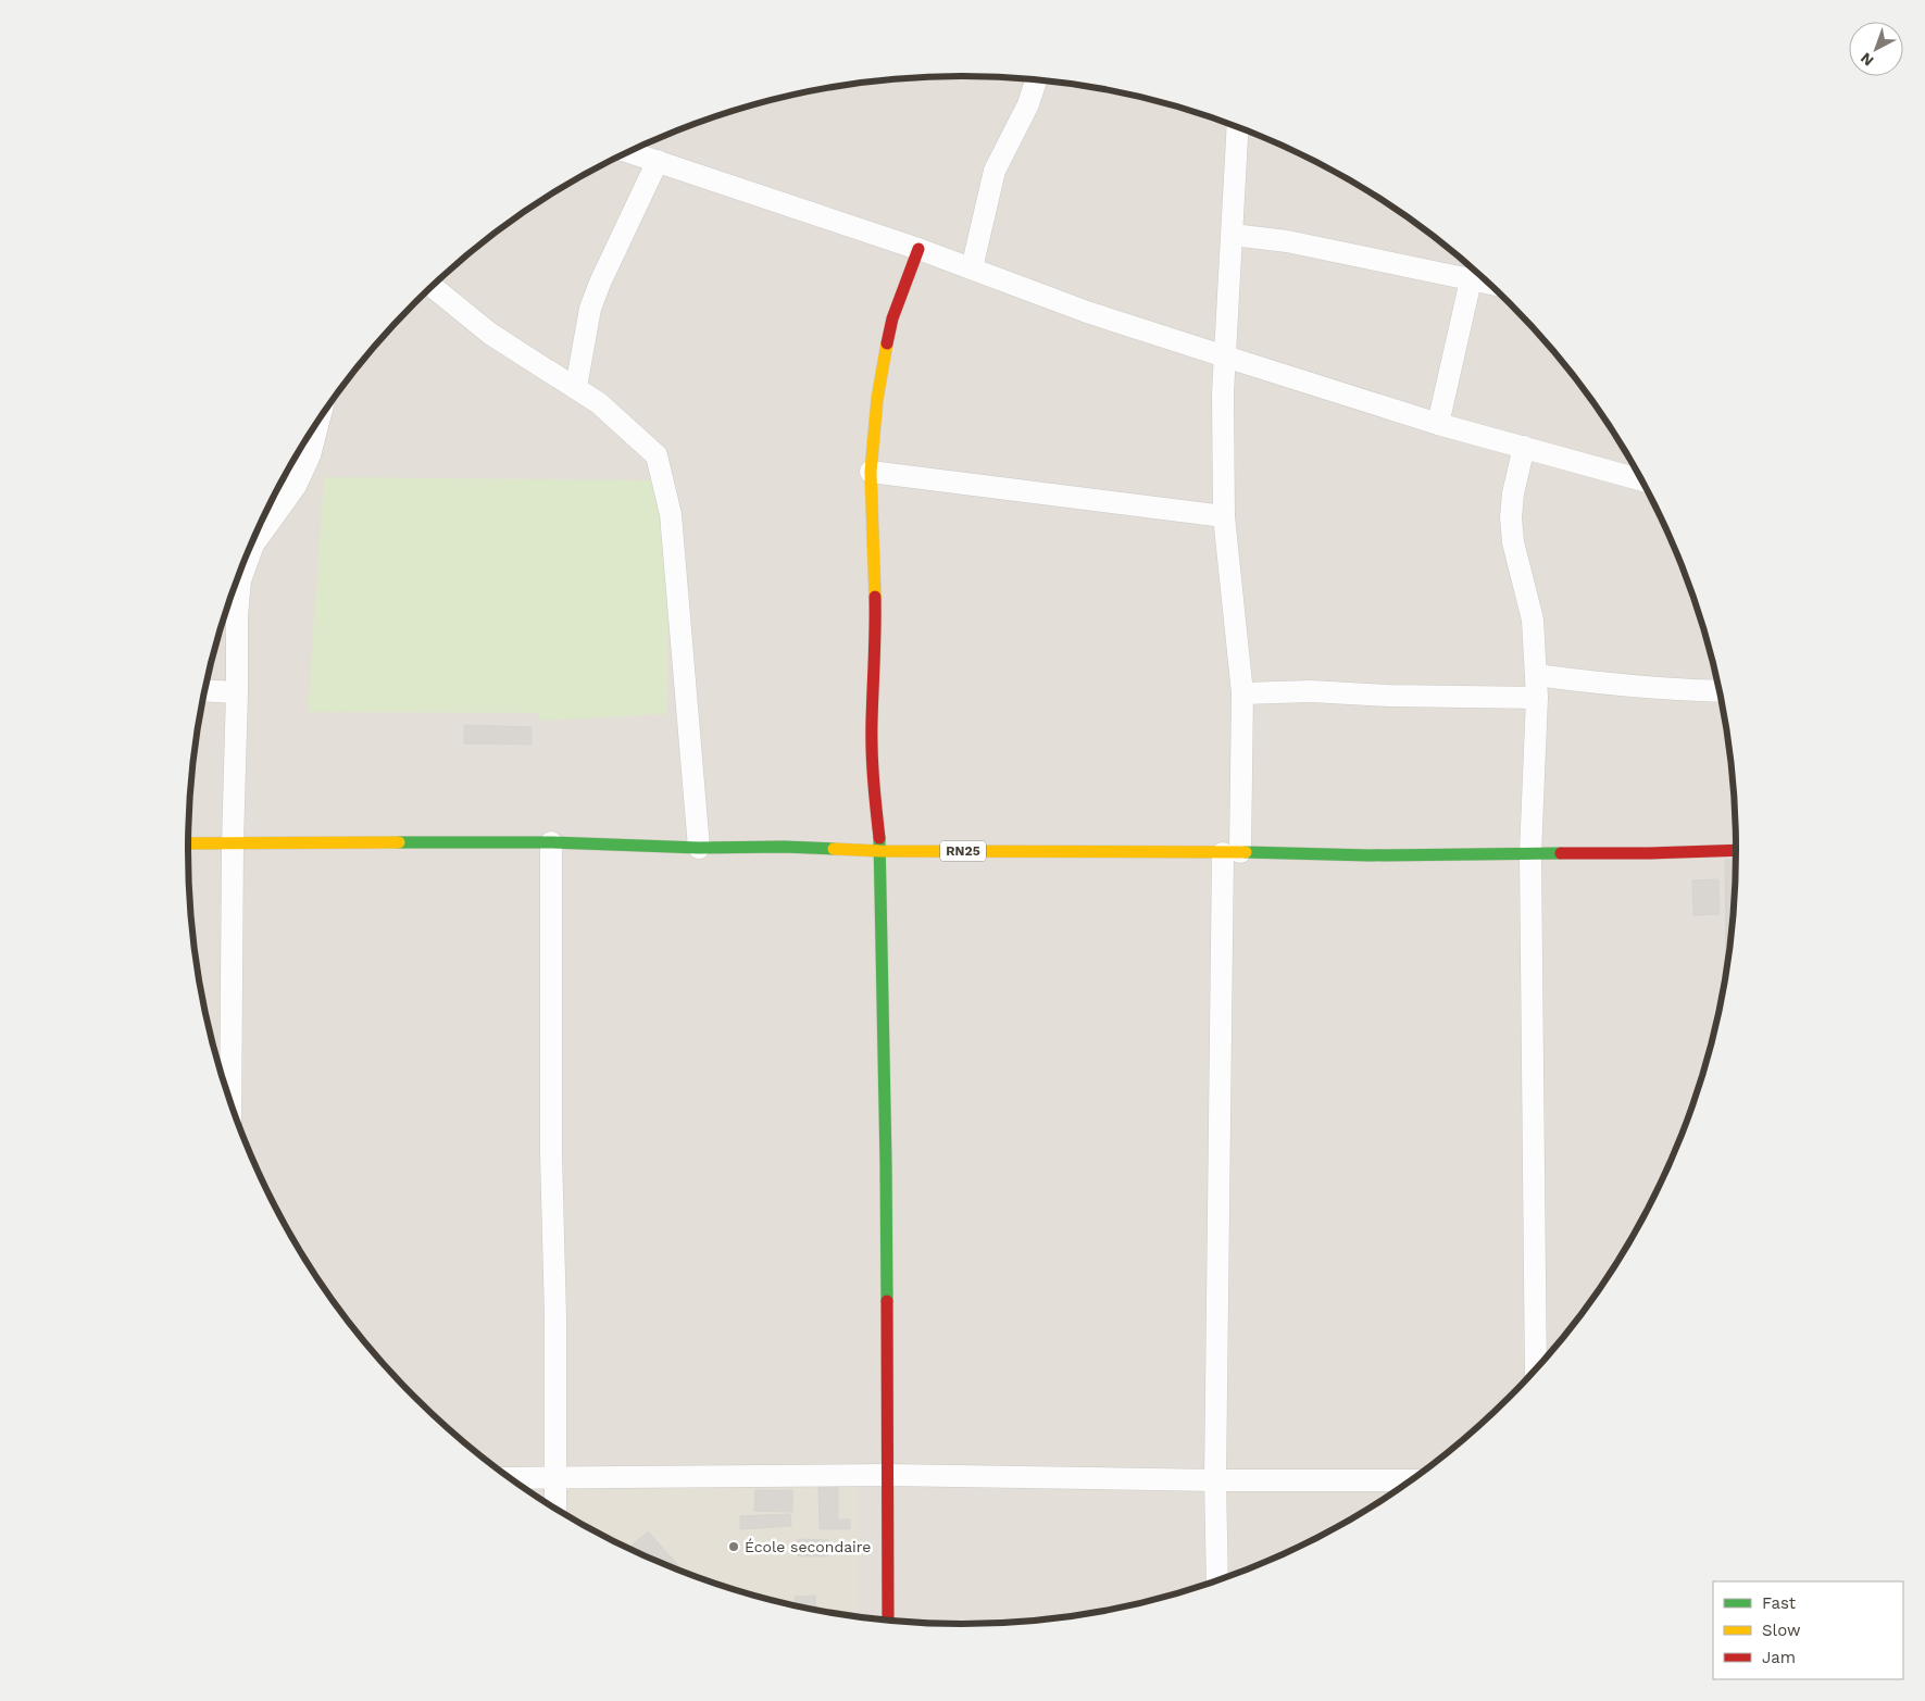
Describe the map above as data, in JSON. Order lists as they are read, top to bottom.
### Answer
{
  "streets": {
    "main road": ["RN25"]
  },
  "places": ["École secondaire"],
  "legend": ["Fast", "Slow", "Jam"],
  "north": "bottom left"
}
